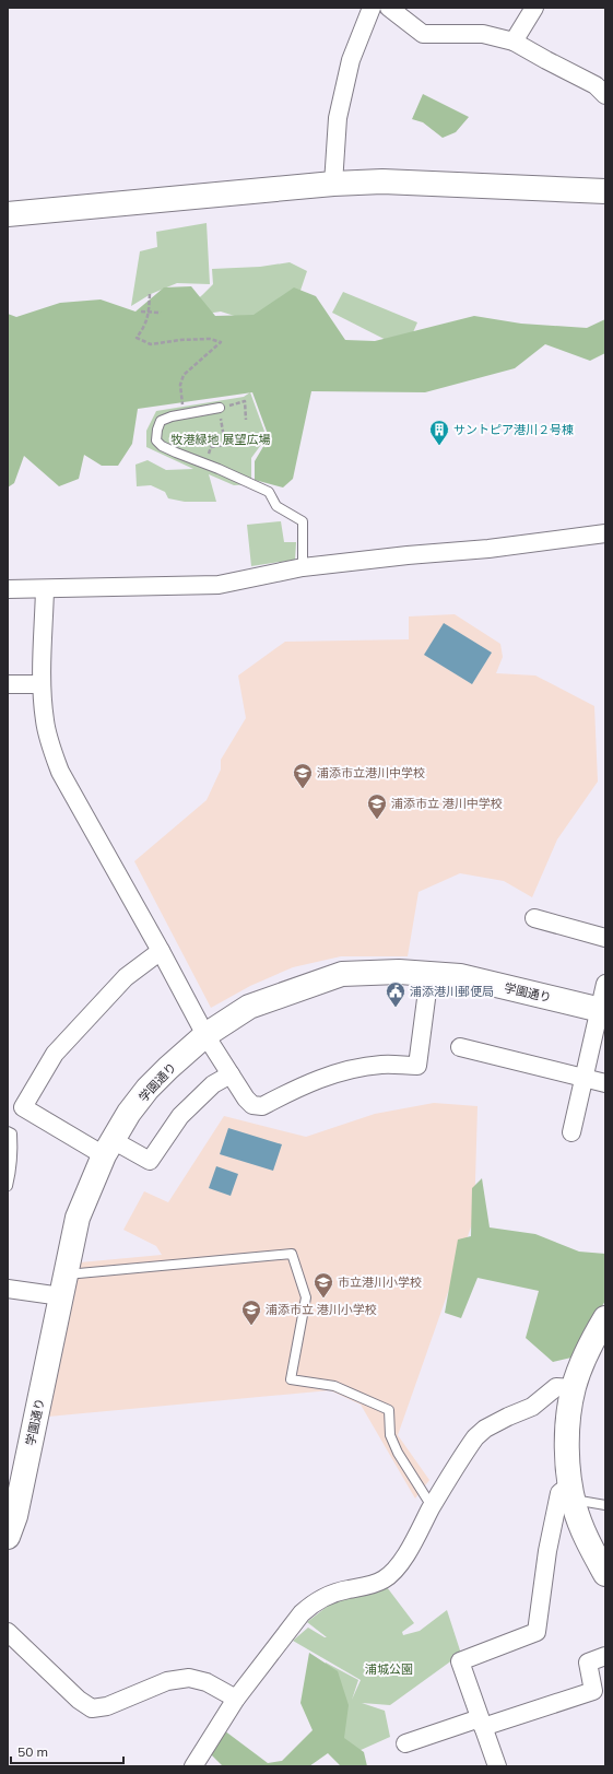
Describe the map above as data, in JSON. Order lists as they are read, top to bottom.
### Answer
{
  "streets": {
    "street": ["学園通り"]
  },
  "parks": ["牧港緑地 展望広場", "浦城公園"],
  "places": {
    "building": ["サントピア港川２号棟"],
    "school or university": [
      "浦添市立港川中学校",
      "浦添市立 港川中学校",
      "市立港川小学校",
      "浦添市立 港川小学校"
    ],
    "public building": ["浦添港川郵便局"]
  },
  "scale_bar": "50 m"
}
